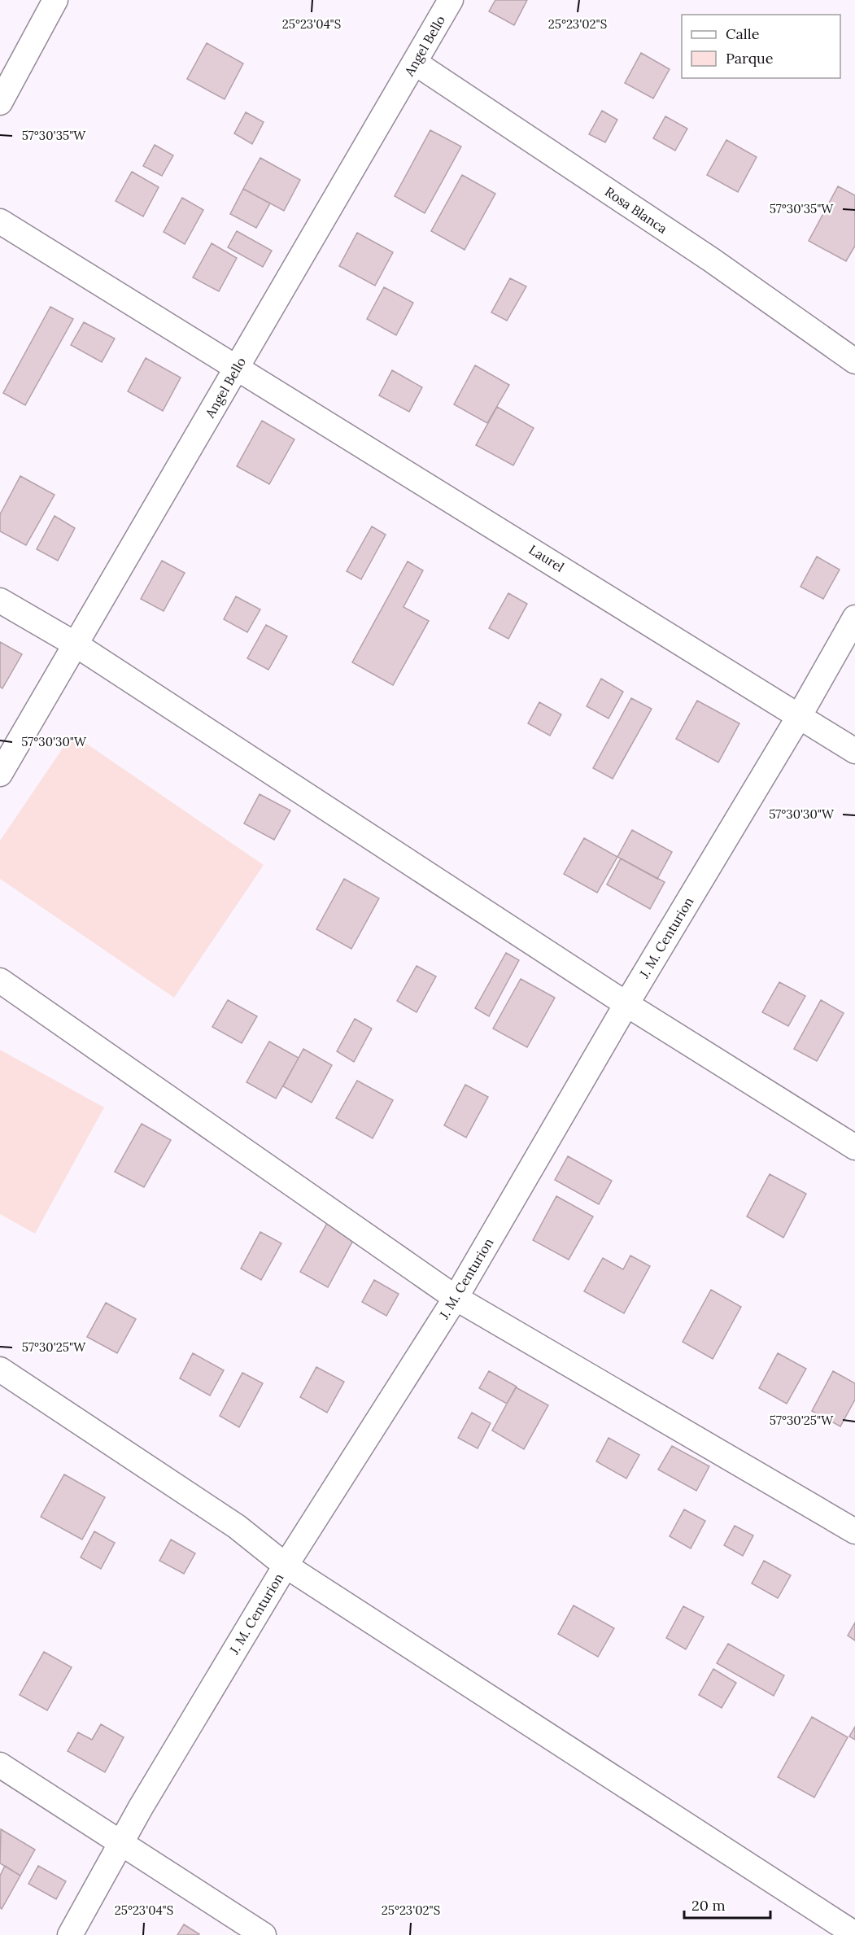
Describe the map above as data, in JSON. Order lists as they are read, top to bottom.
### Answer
{
  "streets": {
    "street": [
      "Angel Bello",
      "Rosa Blanca",
      "Laurel",
      "J. M. Centurion"
    ]
  },
  "crossings": [
    ["Angel Bello", "Rosa Blanca"],
    ["Angel Bello", "Laurel"],
    ["Laurel", "J. M. Centurion"]
  ],
  "legend": ["Calle", "Parque"],
  "scale_bar": "20 m",
  "coordinates": [
    "25°23'04\"S",
    "25°23'02\"S",
    "57°30'35\"W",
    "57°30'30\"W",
    "57°30'25\"W"
  ]
}
